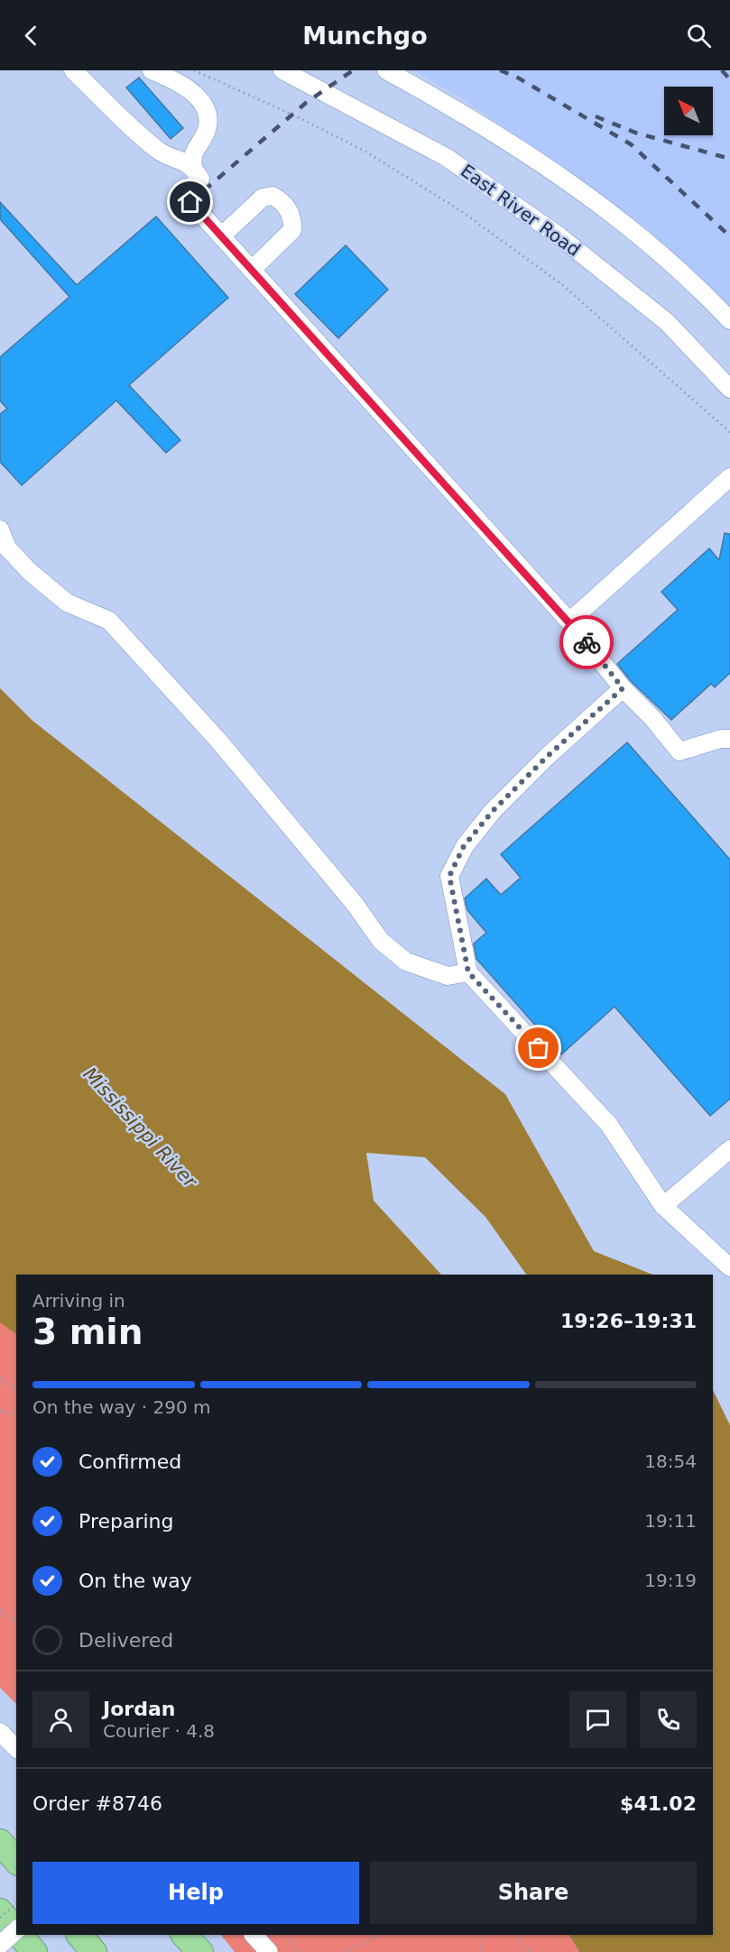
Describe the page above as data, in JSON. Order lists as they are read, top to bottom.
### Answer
{
  "streets": {
    "street": ["East River Road"]
  },
  "water": ["Mississippi River"],
  "north": "top left",
  "page": {
    "header": "Munchgo",
    "heading": ["3 min", "Arriving in", "19:26–19:31"],
    "panel": [
      "Jordan",
      "Courier · 4.8",
      "Order #8746",
      "$41.02"
    ],
    "bar": "On the way · 290 m",
    "list": [
      ["Confirmed", "18:54"],
      ["Preparing", "19:11"],
      ["On the way", "19:19"],
      "Delivered"
    ],
    "buttons": ["Help", "Share"]
  }
}
